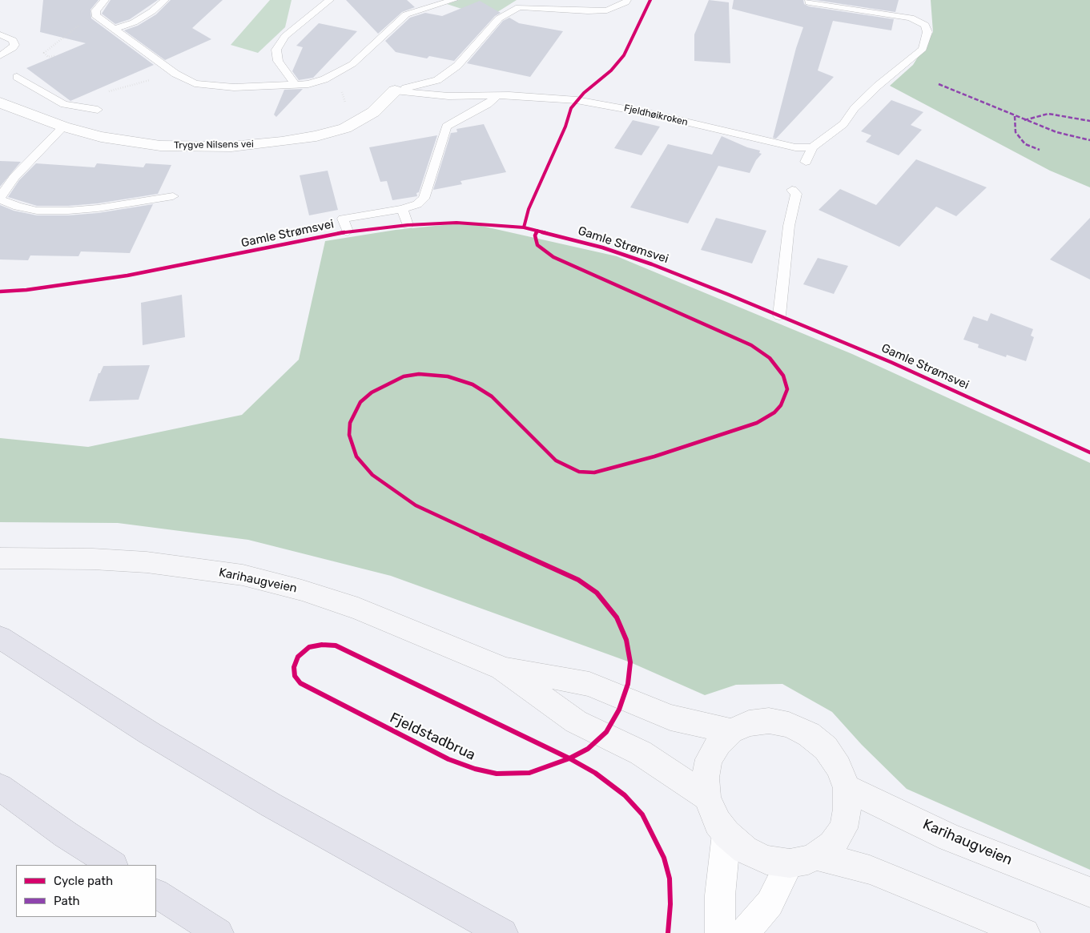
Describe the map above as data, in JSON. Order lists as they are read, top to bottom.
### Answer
{
  "streets": {
    "main road": ["Karihaugveien"],
    "street": ["Trygve Nilsens vei"],
    "lane": ["Fjeldhøikroken"],
    "cycle path": ["Gamle Strømsvei", "Fjeldstadbrua"]
  },
  "legend": ["Cycle path", "Path"]
}
